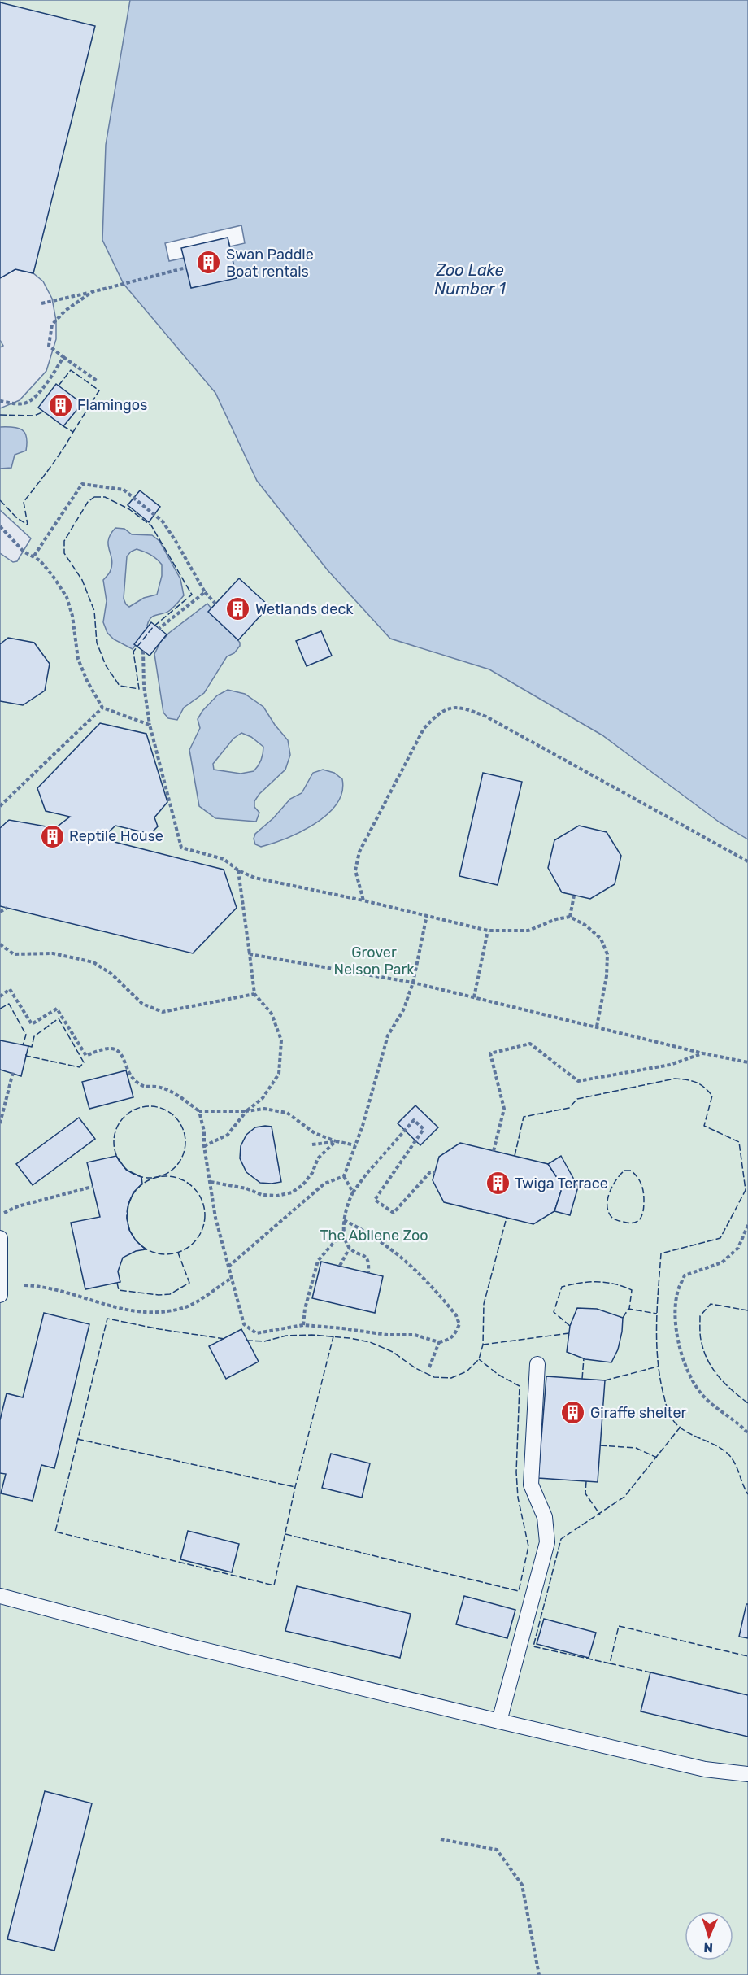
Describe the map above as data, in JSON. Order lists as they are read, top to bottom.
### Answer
{
  "water": ["Zoo Lake Number 1"],
  "parks": ["Grover Nelson Park", "The Abilene Zoo"],
  "places": {
    "building": [
      "Swan Paddle Boat rentals",
      "Flamingos",
      "Wetlands deck",
      "Reptile House",
      "Twiga Terrace",
      "Giraffe shelter"
    ]
  },
  "north": "bottom"
}
